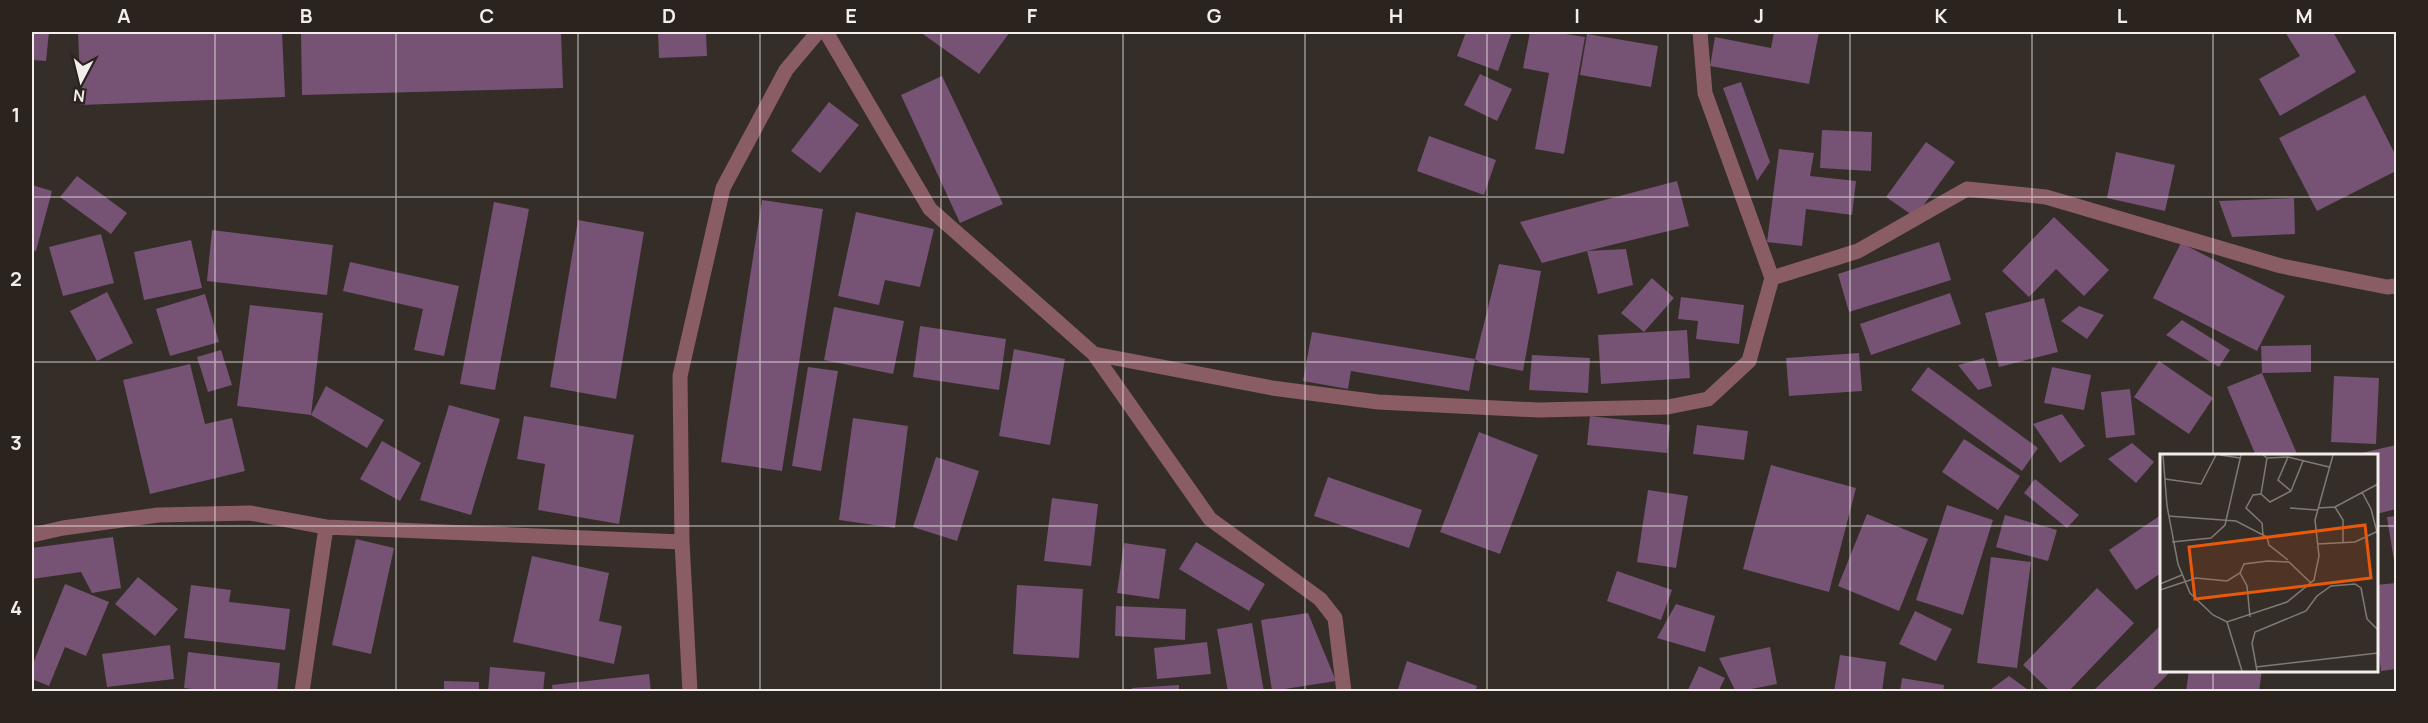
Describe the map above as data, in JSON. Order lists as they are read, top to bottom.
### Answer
{
  "north": "bottom",
  "grid": {
    "columns": [
      "A",
      "B",
      "C",
      "D",
      "E",
      "F",
      "G",
      "H",
      "I",
      "J",
      "K",
      "L",
      "M"
    ],
    "rows": [
      "1",
      "2",
      "3",
      "4"
    ]
  }
}
